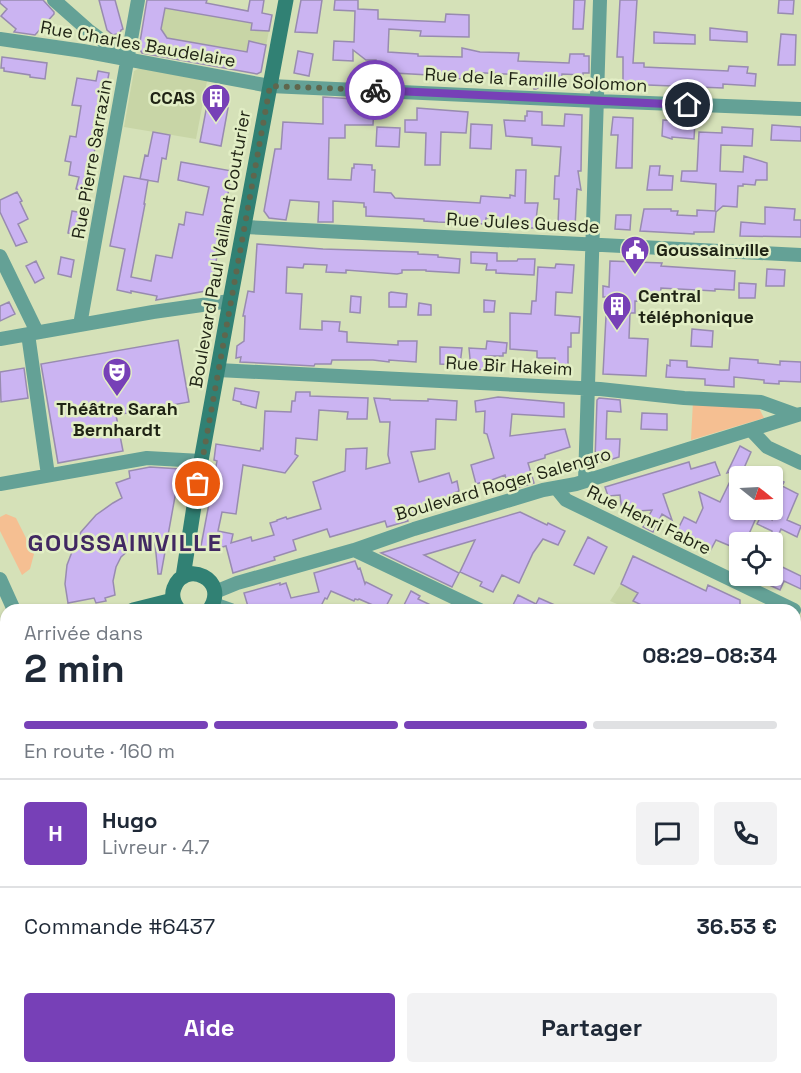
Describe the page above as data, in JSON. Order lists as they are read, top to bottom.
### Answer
{
  "streets": {
    "street": [
      "Rue Charles Baudelaire",
      "Rue de la Famille Solomon",
      "Rue Pierre Sarrazin",
      "Rue Jules Guesde",
      "Boulevard Paul Vaillant Couturier",
      "Rue Bir Hakeim",
      "Boulevard Roger Salengro",
      "Rue Henri Fabre"
    ]
  },
  "crossings": [
    ["Rue Charles Baudelaire", "Rue de la Famille Solomon"],
    ["Rue Charles Baudelaire", "Rue Pierre Sarrazin"],
    ["Rue Charles Baudelaire", "Boulevard Paul Vaillant Couturier"],
    ["Rue de la Famille Solomon", "Boulevard Paul Vaillant Couturier"],
    ["Rue Jules Guesde", "Boulevard Paul Vaillant Couturier"],
    ["Boulevard Paul Vaillant Couturier", "Rue Bir Hakeim"],
    ["Rue Bir Hakeim", "Boulevard Roger Salengro"],
    ["Boulevard Roger Salengro", "Rue Henri Fabre"]
  ],
  "districts": ["GOUSSAINVILLE"],
  "places": {
    "building": ["CCAS", "Central téléphonique"],
    "public building": ["Goussainville"],
    "theatre": ["Théâtre Sarah Bernhardt"]
  },
  "north": "right",
  "page": {
    "heading": ["2 min", "Arrivée dans", "08:29–08:34"],
    "panel": [
      "Hugo",
      "Livreur · 4.7",
      "Commande #6437",
      "36.53 €"
    ],
    "bar": "En route · 160 m",
    "round": "H",
    "buttons": ["Aide", "Partager"]
  }
}
